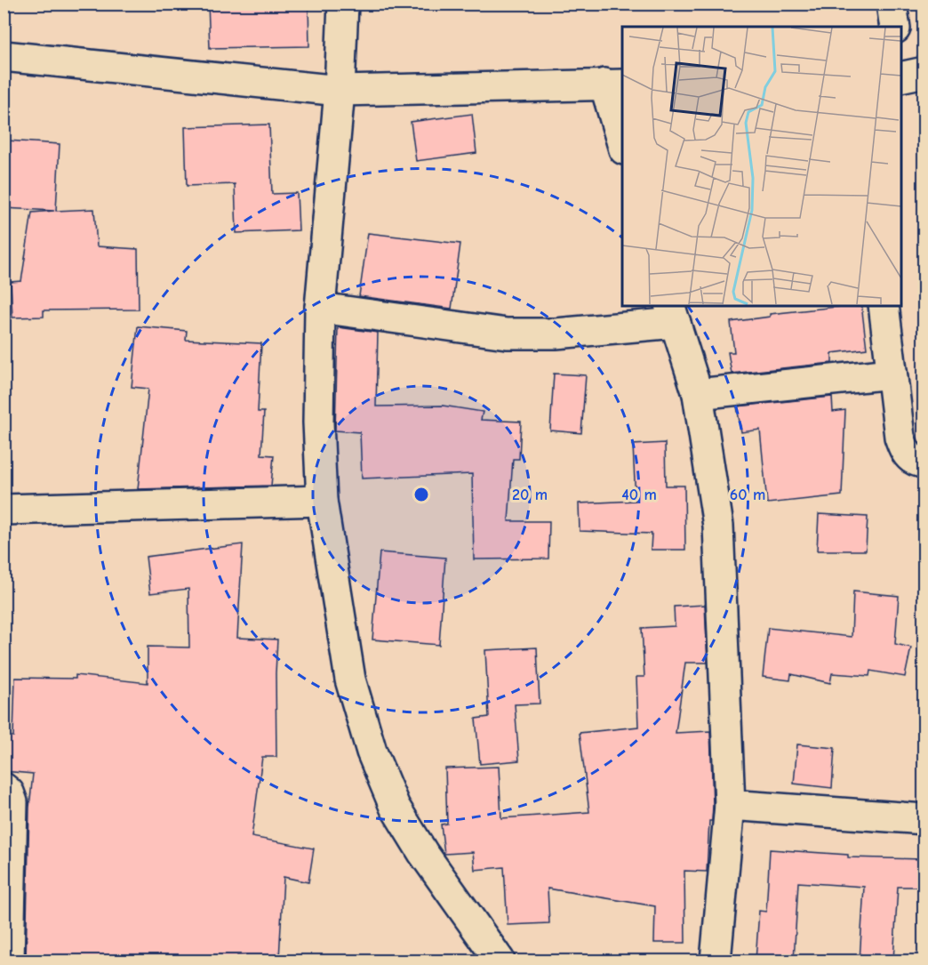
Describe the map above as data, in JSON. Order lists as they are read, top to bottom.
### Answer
{
  "rings": ["20 m", "40 m", "60 m"]
}
